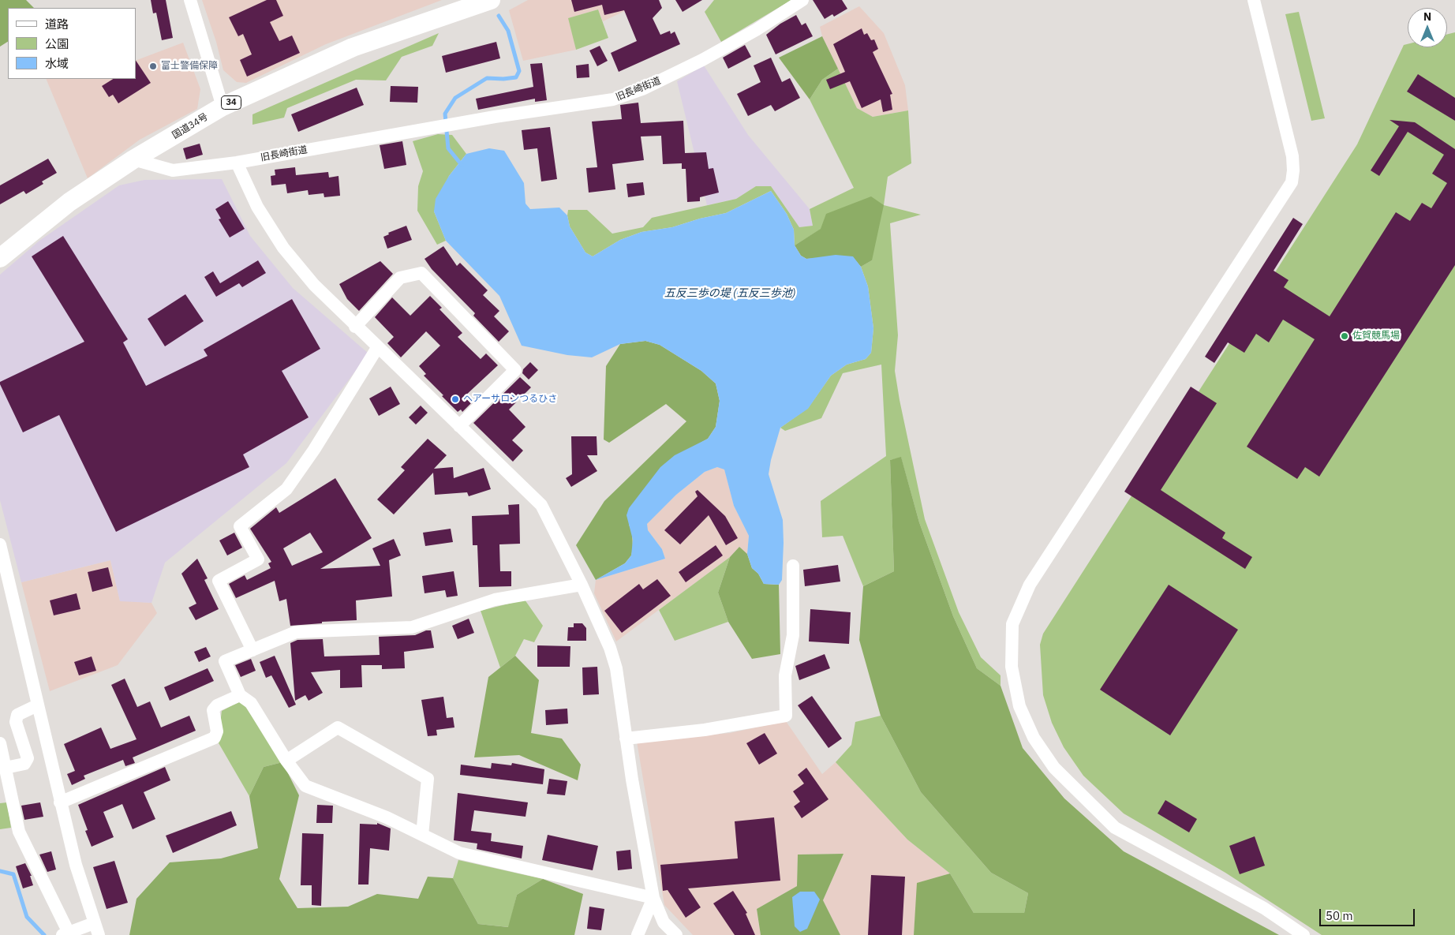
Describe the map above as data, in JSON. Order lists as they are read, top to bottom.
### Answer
{
  "streets": {
    "highway": ["34", "国道34号"],
    "street": ["旧長崎街道"]
  },
  "crossings": [
    ["旧長崎街道", "国道34号"]
  ],
  "water": ["五反三歩の堤 (五反三歩池)"],
  "places": ["富士警備保障", "佐賀競馬場", "ヘアーサロンつるひさ"],
  "legend": ["道路", "公園", "水域"],
  "scale_bar": "50 m",
  "north": "top"
}
